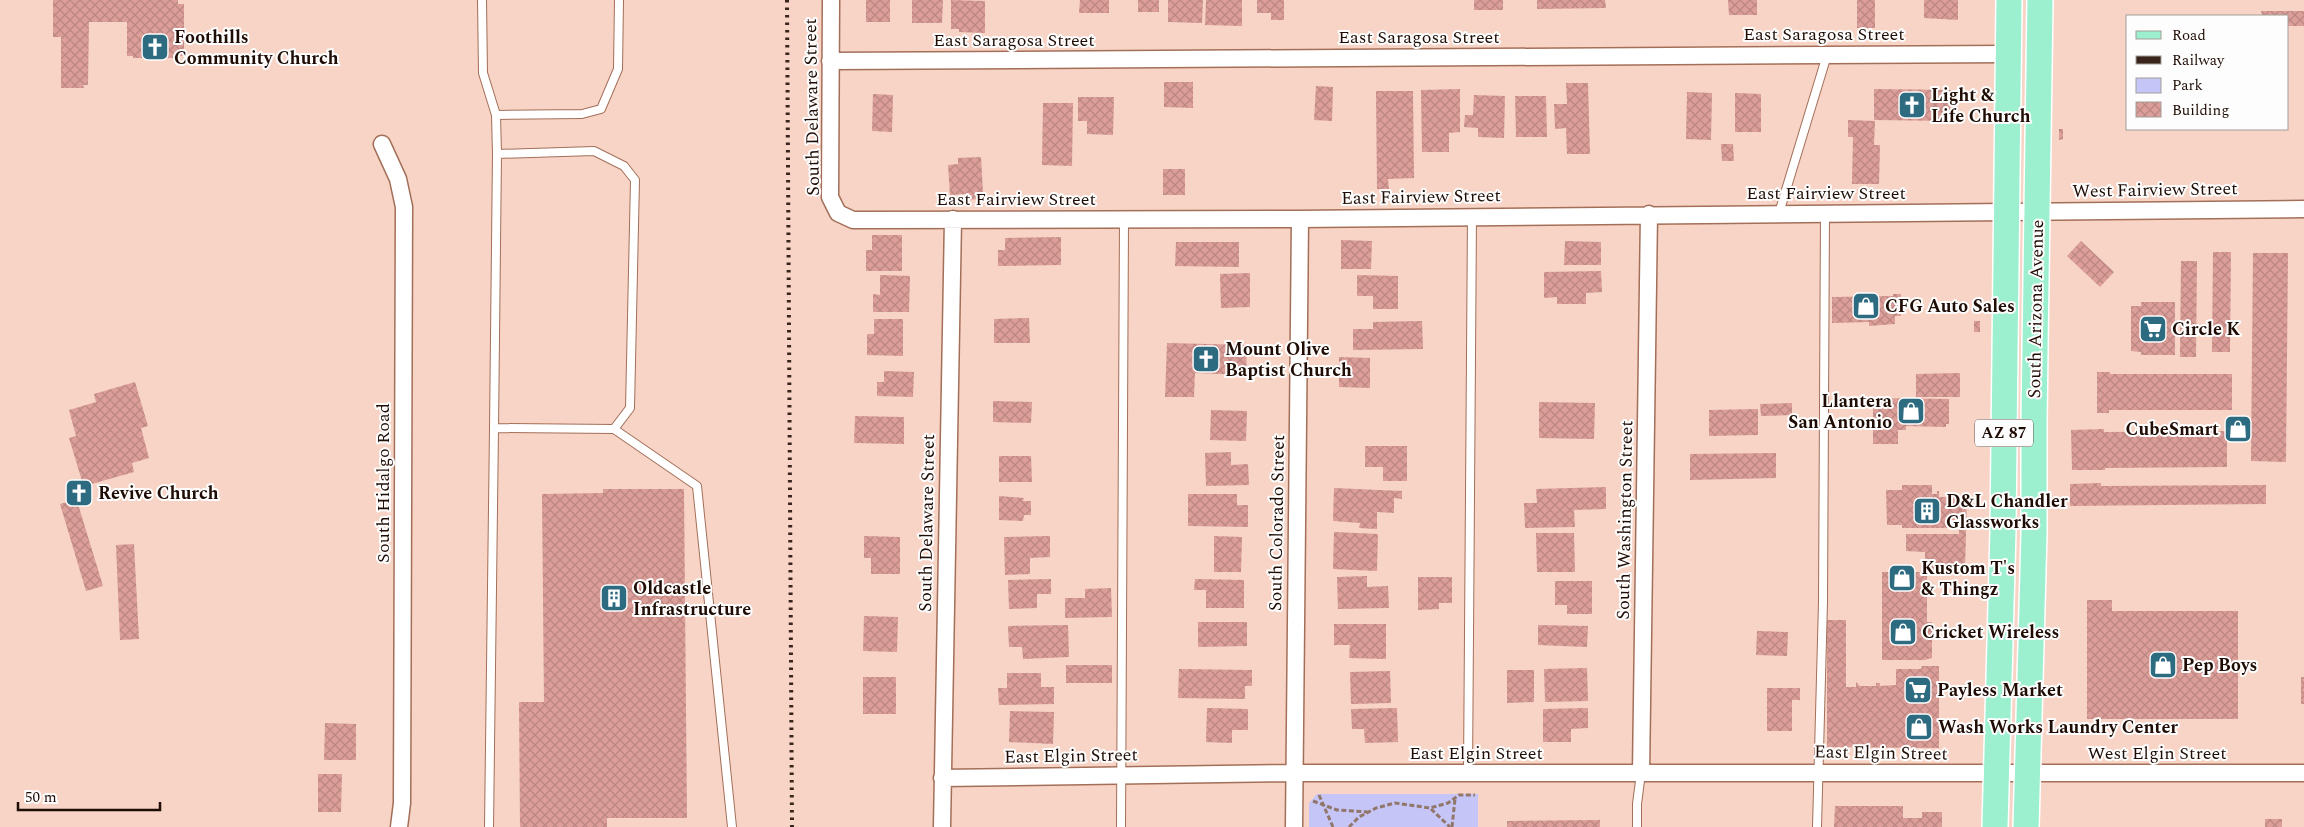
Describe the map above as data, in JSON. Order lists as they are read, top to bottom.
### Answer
{
  "streets": {
    "main road": ["South Arizona Avenue", "AZ 87"],
    "street": [
      "East Saragosa Street",
      "South Delaware Street",
      "West Fairview Street",
      "East Fairview Street",
      "South Hidalgo Road",
      "South Washington Street",
      "South Colorado Street",
      "East Elgin Street",
      "West Elgin Street"
    ]
  },
  "crossings": [
    ["East Saragosa Street", "South Delaware Street"],
    ["East Saragosa Street", "South Arizona Avenue"],
    ["South Delaware Street", "East Fairview Street"],
    ["South Delaware Street", "East Elgin Street"],
    ["West Fairview Street", "East Fairview Street"],
    ["West Fairview Street", "South Arizona Avenue"],
    ["East Fairview Street", "South Arizona Avenue"],
    ["East Fairview Street", "South Washington Street"],
    ["East Fairview Street", "South Colorado Street"],
    ["South Arizona Avenue", "East Elgin Street"],
    ["South Arizona Avenue", "West Elgin Street"],
    ["South Washington Street", "East Elgin Street"],
    ["South Colorado Street", "East Elgin Street"],
    ["East Elgin Street", "West Elgin Street"]
  ],
  "places": {
    "church": [
      "Foothills Community Church",
      "Light & Life Church",
      "Mount Olive Baptist Church",
      "Revive Church"
    ],
    "shop": [
      "CFG Auto Sales",
      "Llantera San Antonio",
      "CubeSmart",
      "Kustom T's & Thingz",
      "Cricket Wireless",
      "Pep Boys",
      "Wash Works Laundry Center"
    ],
    "supermarket": ["Circle K", "Payless Market"],
    "building": ["D&L Chandler Glassworks", "Oldcastle Infrastructure"]
  },
  "legend": [
    "Road",
    "Railway",
    "Park",
    "Building"
  ],
  "scale_bar": "50 m"
}
